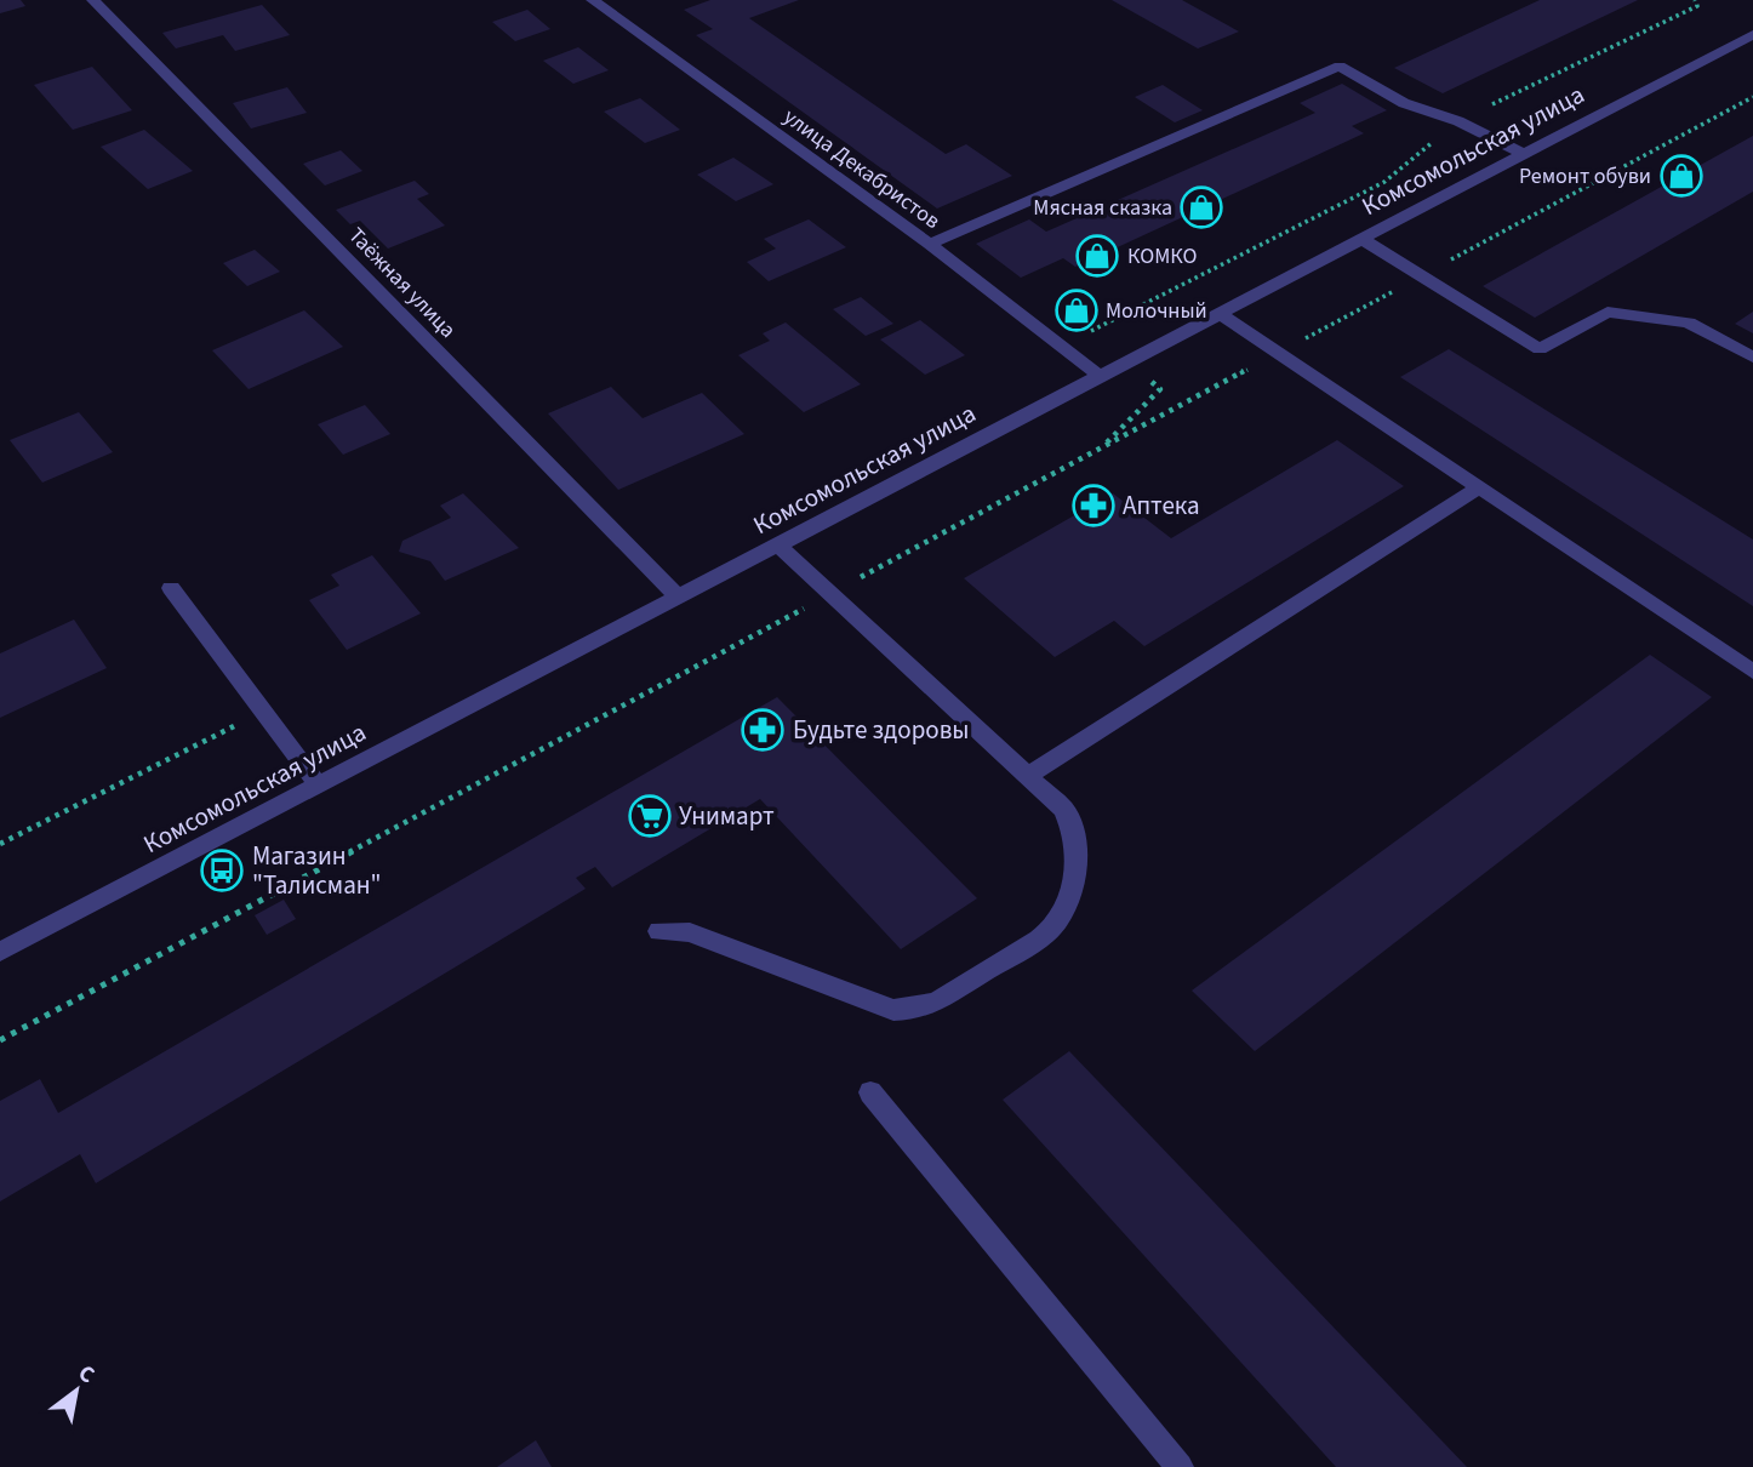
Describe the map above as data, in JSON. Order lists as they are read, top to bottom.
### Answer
{
  "streets": {
    "street": ["Комсомольская улица", "улица Декабристов", "Таёжная улица"]
  },
  "crossings": [
    ["Комсомольская улица", "улица Декабристов"],
    ["Комсомольская улица", "Таёжная улица"]
  ],
  "places": {
    "shop": [
      "Ремонт обуви",
      "Мясная сказка",
      "КОМКО",
      "Молочный"
    ],
    "pharmacy": ["Аптека", "Будьте здоровы"],
    "supermarket": ["Унимарт"],
    "bus stop": ["Магазин \"Талисман\""]
  },
  "north": "top right"
}
